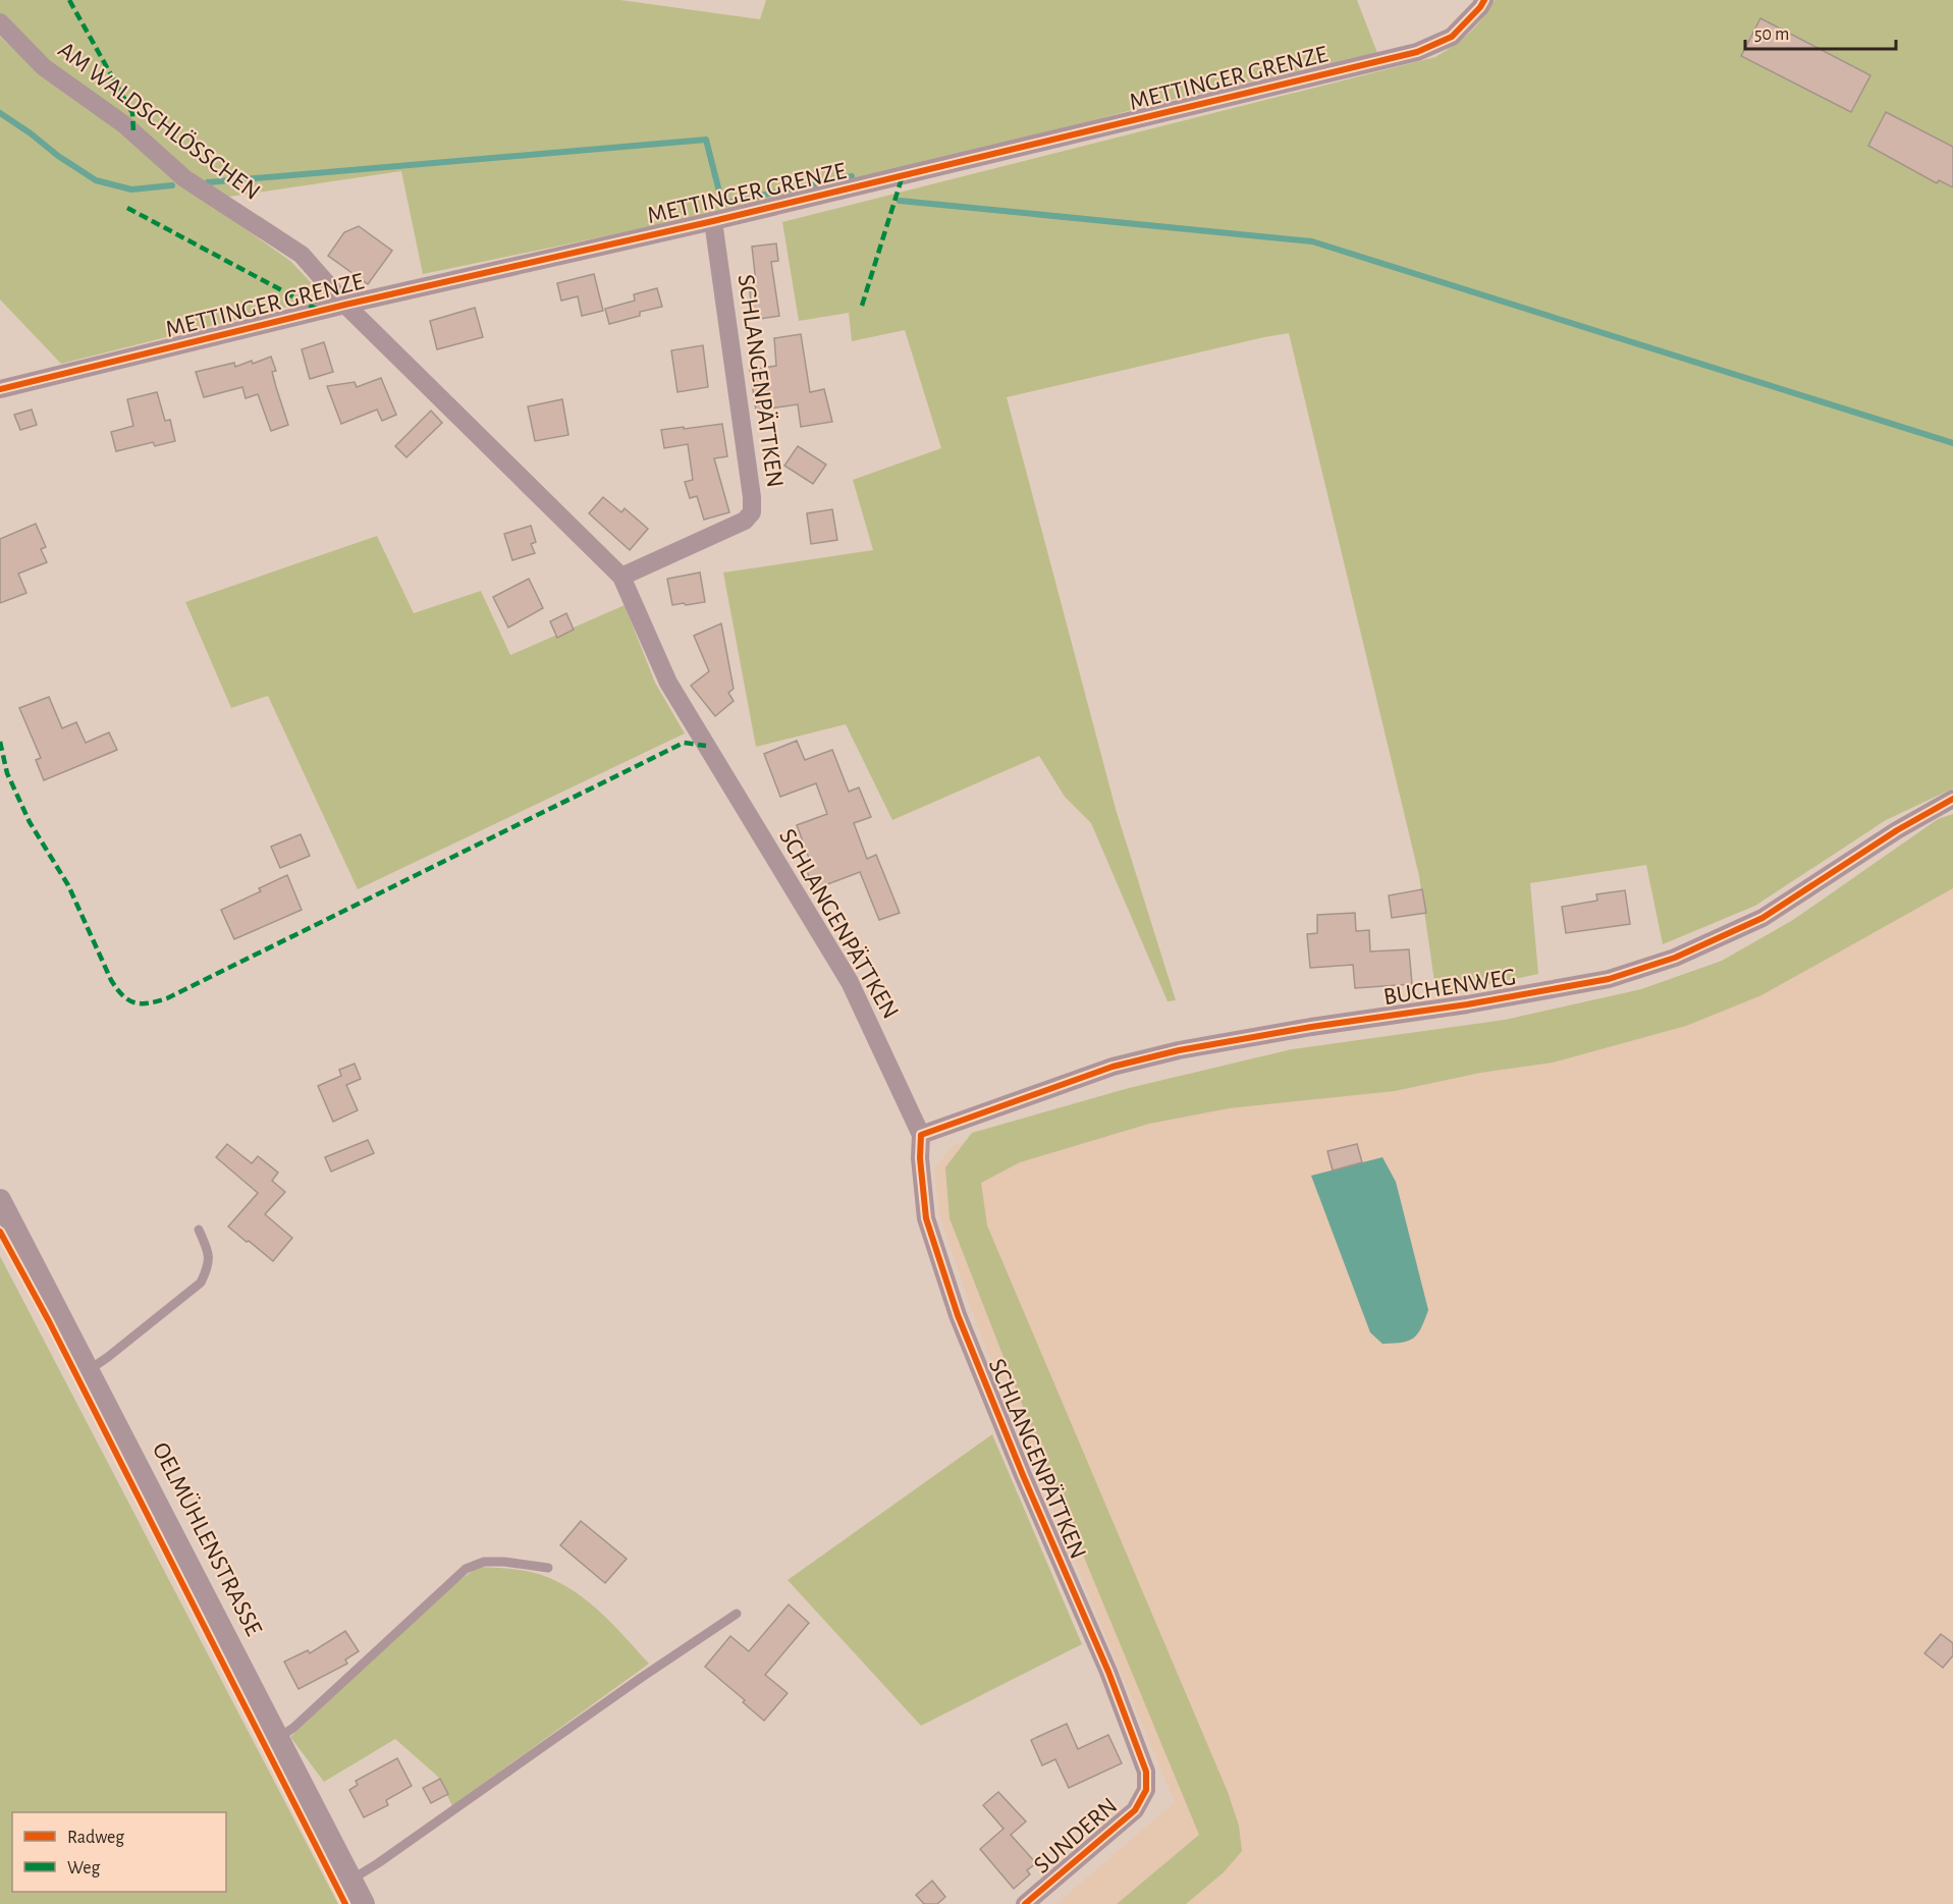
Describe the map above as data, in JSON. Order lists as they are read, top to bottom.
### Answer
{
  "streets": {
    "street": [
      "METTINGER GRENZE",
      "AM WALDSCHLÖSSCHEN",
      "SCHLANGENPÄTTKEN",
      "BUCHENWEG",
      "OELMÜHLENSTRASSE",
      "SUNDERN"
    ]
  },
  "crossings": [
    ["METTINGER GRENZE", "AM WALDSCHLÖSSCHEN"],
    ["METTINGER GRENZE", "SCHLANGENPÄTTKEN"],
    ["AM WALDSCHLÖSSCHEN", "SCHLANGENPÄTTKEN"],
    ["SCHLANGENPÄTTKEN", "BUCHENWEG"],
    ["SCHLANGENPÄTTKEN", "SUNDERN"]
  ],
  "legend": ["Radweg", "Weg"],
  "scale_bar": "50 m"
}
